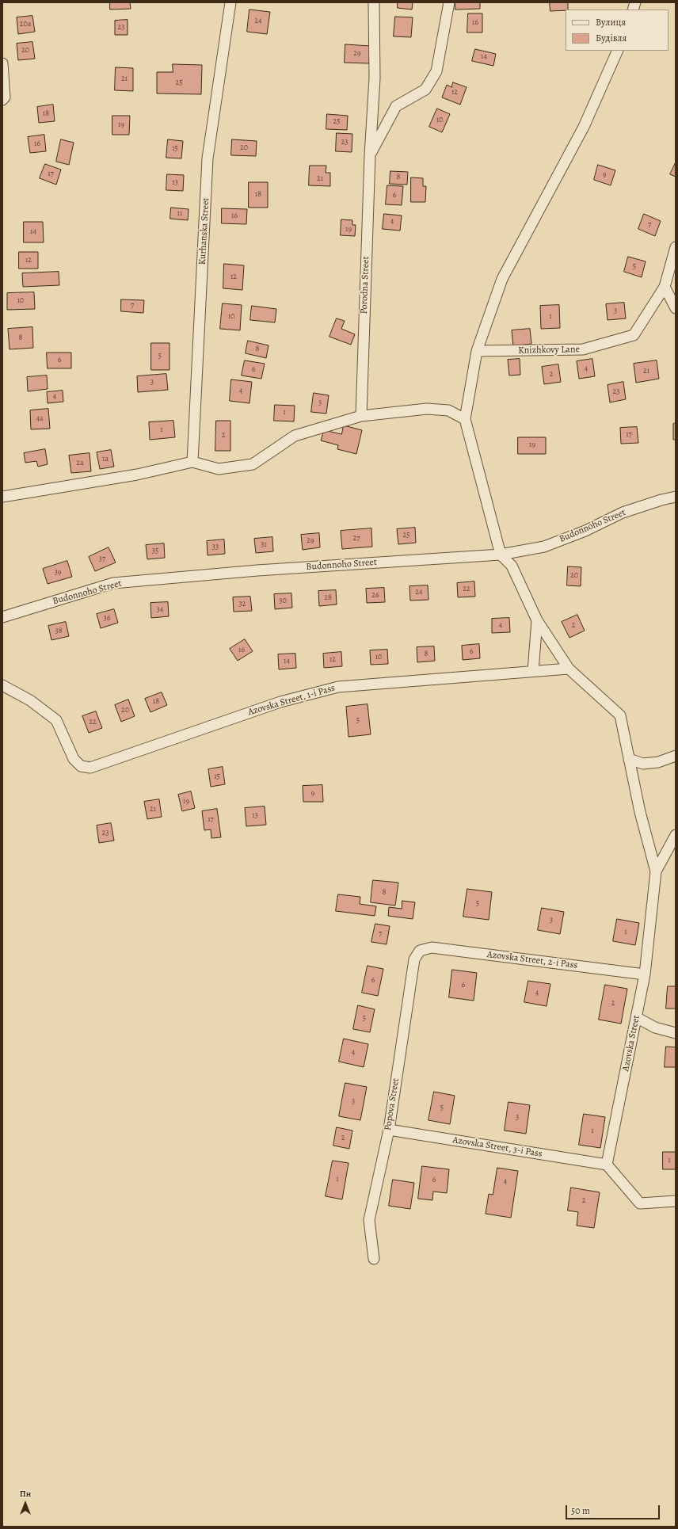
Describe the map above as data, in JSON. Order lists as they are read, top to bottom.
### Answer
{
  "streets": {
    "street": [
      "Kurhanska Street",
      "Porodna Street",
      "Knizhkovy Lane",
      "Budonnoho Street",
      "Azovska Street, 1-i Pass",
      "Azovska Street, 2-i Pass",
      "Azovska Street",
      "Popova Street",
      "Azovska Street, 3-i Pass"
    ]
  },
  "crossings": [
    ["Azovska Street, 2-i Pass", "Azovska Street"],
    ["Azovska Street, 2-i Pass", "Popova Street"],
    ["Azovska Street", "Azovska Street, 3-i Pass"],
    ["Popova Street", "Azovska Street, 3-i Pass"]
  ],
  "house_numbers": [
    "24",
    "16",
    "20а",
    "23",
    "20",
    "29",
    "14",
    "21",
    "25",
    "12",
    "18",
    "10",
    "25",
    "19",
    "23",
    "16",
    "20",
    "15",
    "17",
    "9",
    "8",
    "21",
    "13",
    "18",
    "6",
    "11",
    "16",
    "4",
    "7",
    "19",
    "14",
    "12",
    "5",
    "12",
    "10",
    "7",
    "3",
    "10",
    "1",
    "8",
    "8",
    "5",
    "6",
    "4",
    "6",
    "21",
    "2",
    "3",
    "4",
    "23",
    "4",
    "3",
    "1",
    "4а",
    "1",
    "17",
    "2",
    "19",
    "1а",
    "2а",
    "25",
    "27",
    "29",
    "31",
    "33",
    "35",
    "37",
    "39",
    "20",
    "22",
    "24",
    "26",
    "28",
    "30",
    "32",
    "34",
    "36",
    "4",
    "2",
    "38",
    "16",
    "6",
    "8",
    "10",
    "12",
    "14",
    "18",
    "20",
    "5",
    "22",
    "15",
    "9",
    "19",
    "21",
    "13",
    "17",
    "23",
    "8",
    "5",
    "3",
    "1",
    "7",
    "6",
    "6",
    "4",
    "2",
    "5",
    "4",
    "3",
    "5",
    "3",
    "1",
    "2",
    "1",
    "1",
    "6",
    "4",
    "2"
  ],
  "legend": ["Вулиця", "Будівля"],
  "scale_bar": "50 m",
  "north": "top"
}
